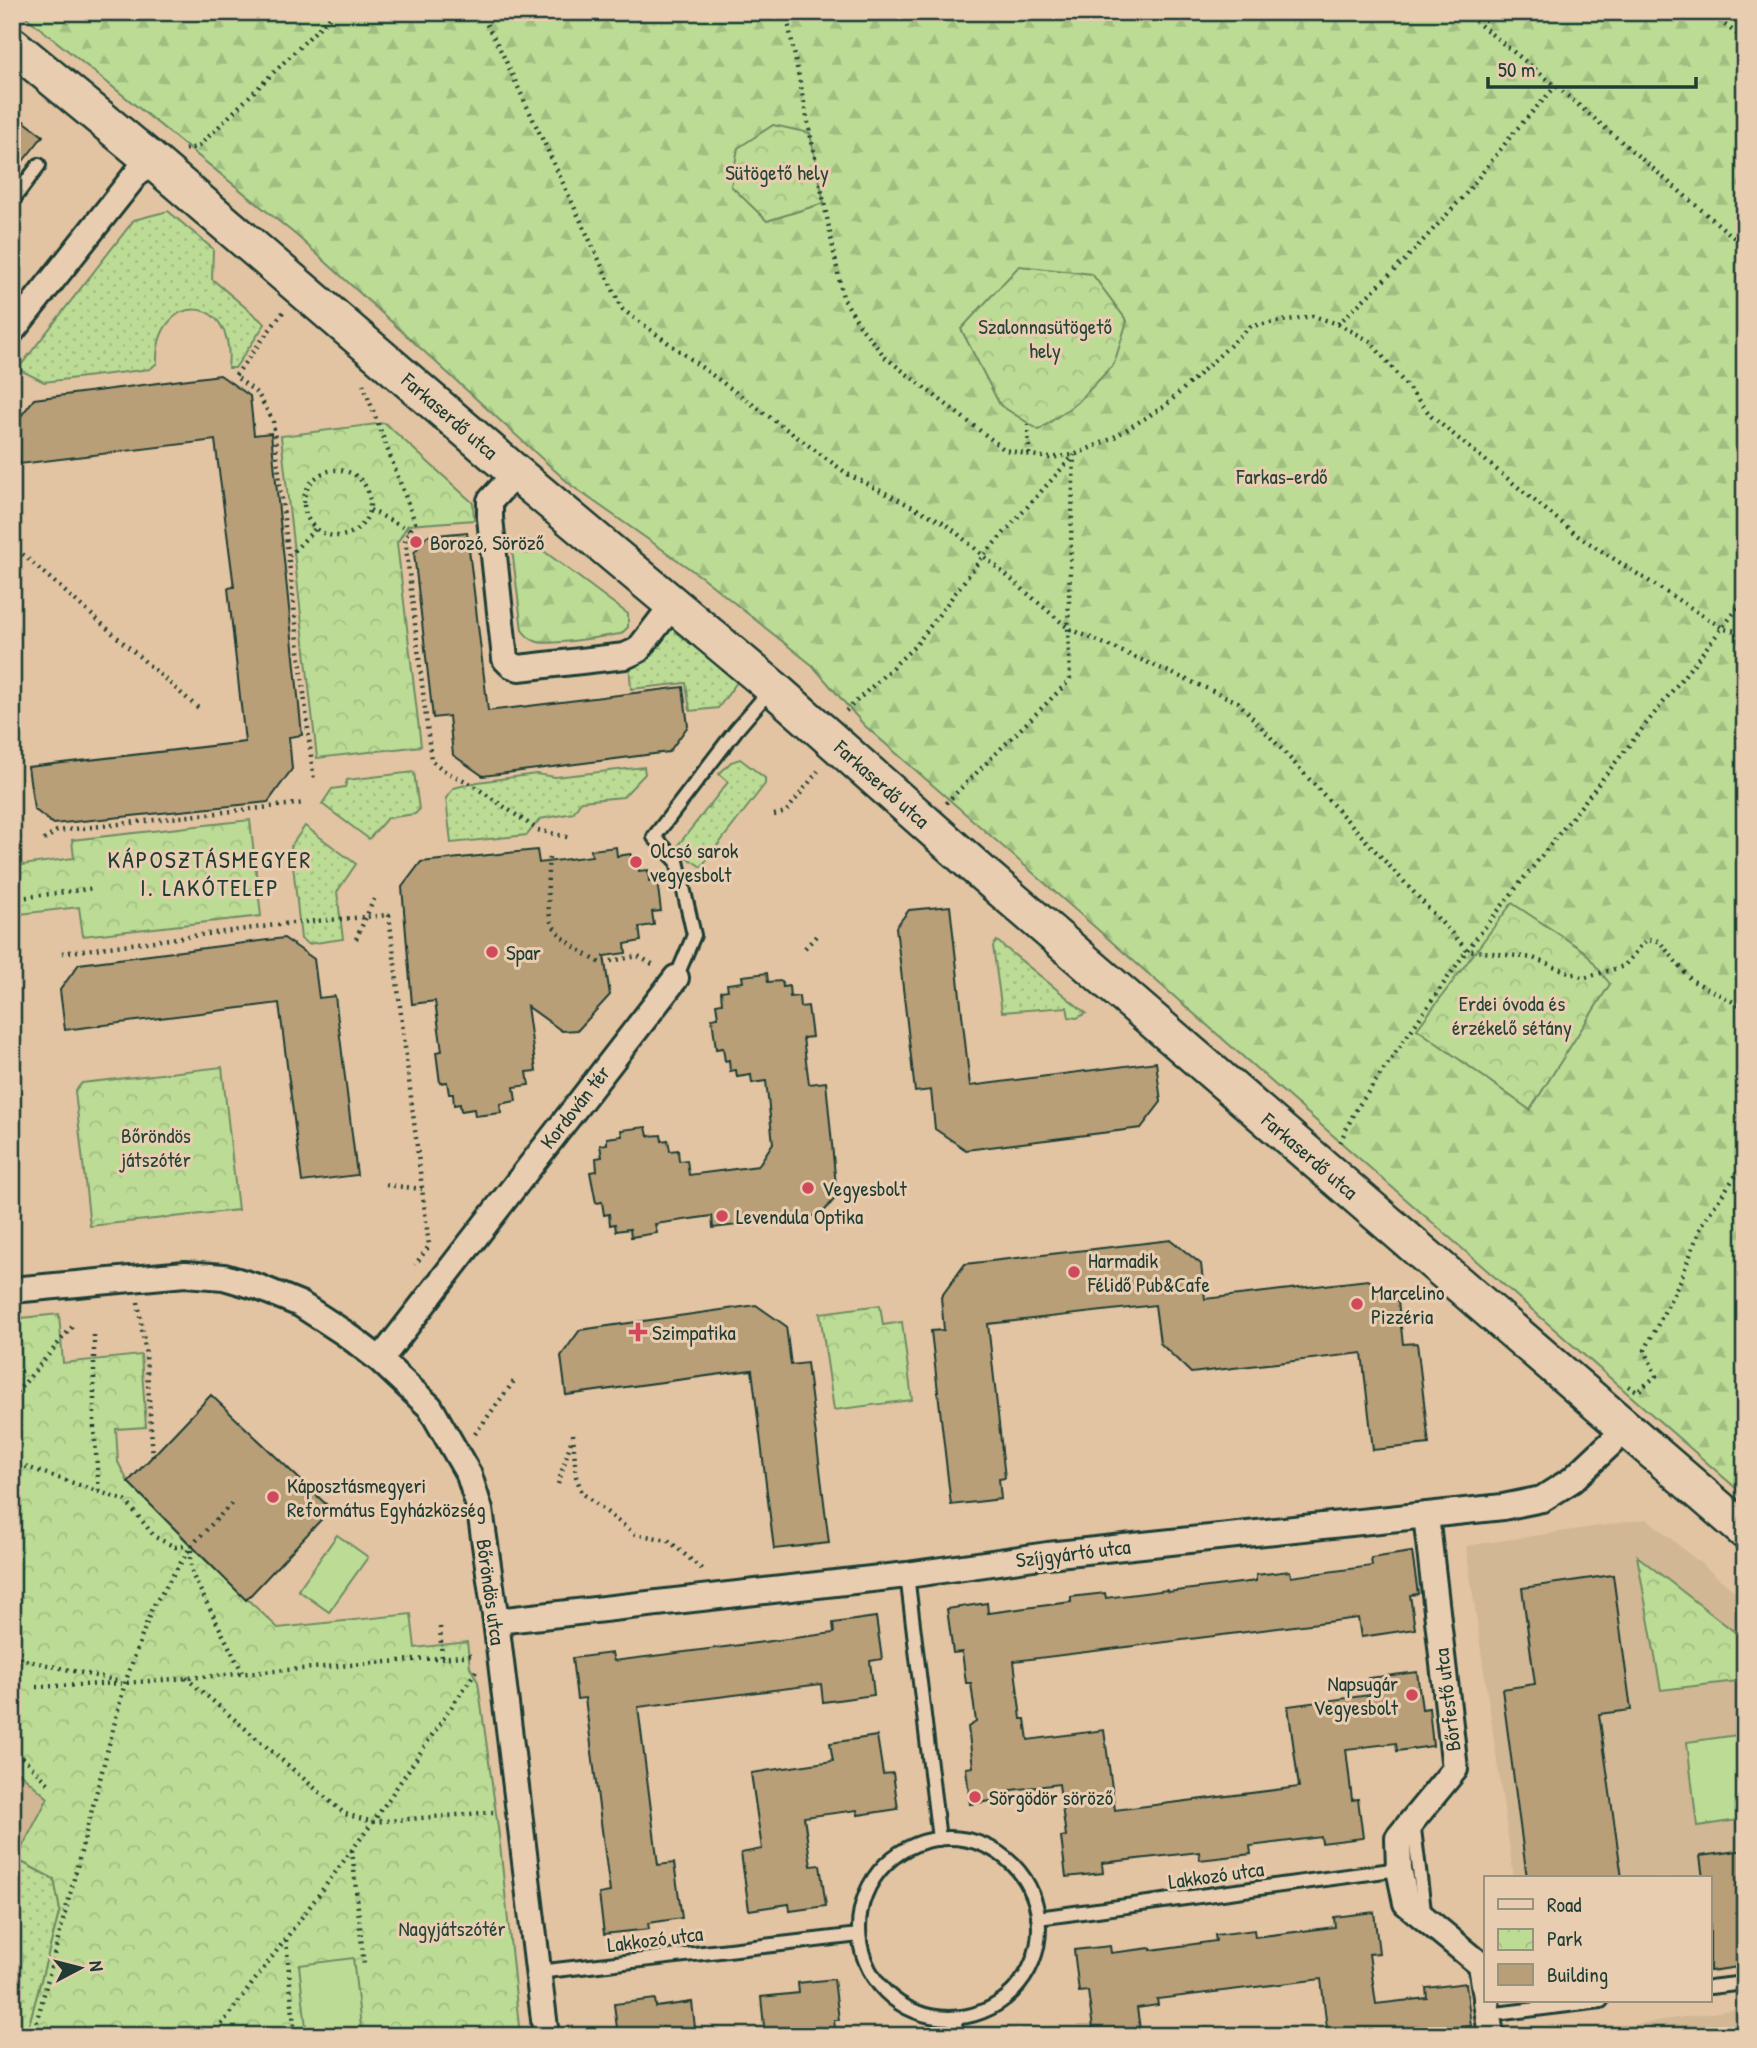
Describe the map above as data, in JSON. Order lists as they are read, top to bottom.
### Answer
{
  "streets": {
    "street": [
      "Farkaserdő utca",
      "Kordován tér",
      "Szíjgyártó utca",
      "Bőröndös utca",
      "Bőrfestő utca"
    ],
    "lane": ["Lakkozó utca"]
  },
  "crossings": [
    ["Farkaserdő utca", "Kordován tér"],
    ["Farkaserdő utca", "Szíjgyártó utca"],
    ["Kordován tér", "Bőröndös utca"],
    ["Szíjgyártó utca", "Bőröndös utca"],
    ["Szíjgyártó utca", "Bőrfestő utca"],
    ["Bőröndös utca", "Lakkozó utca"],
    ["Bőrfestő utca", "Lakkozó utca"]
  ],
  "districts": ["KÁPOSZTÁSMEGYER I. LAKÓTELEP"],
  "parks": [
    "Sütögető hely",
    "Szalonnasütögető hely",
    "Farkas-erdő",
    "Erdei óvoda és érzékelő sétány",
    "Bőröndös játszótér",
    "Nagyjátszótér"
  ],
  "places": {
    "other": [
      "Borozó, Söröző",
      "Olcsó sarok vegyesbolt",
      "Spar",
      "Vegyesbolt",
      "Levendula Optika",
      "Harmadik Félidő Pub&Cafe",
      "Marcelino Pizzéria",
      "Káposztásmegyeri Református Egyházközség",
      "Napsugár Vegyesbolt",
      "Sörgödör söröző"
    ],
    "health": ["Szimpatika"]
  },
  "legend": ["Road", "Park", "Building"],
  "scale_bar": "50 m",
  "north": "right"
}
